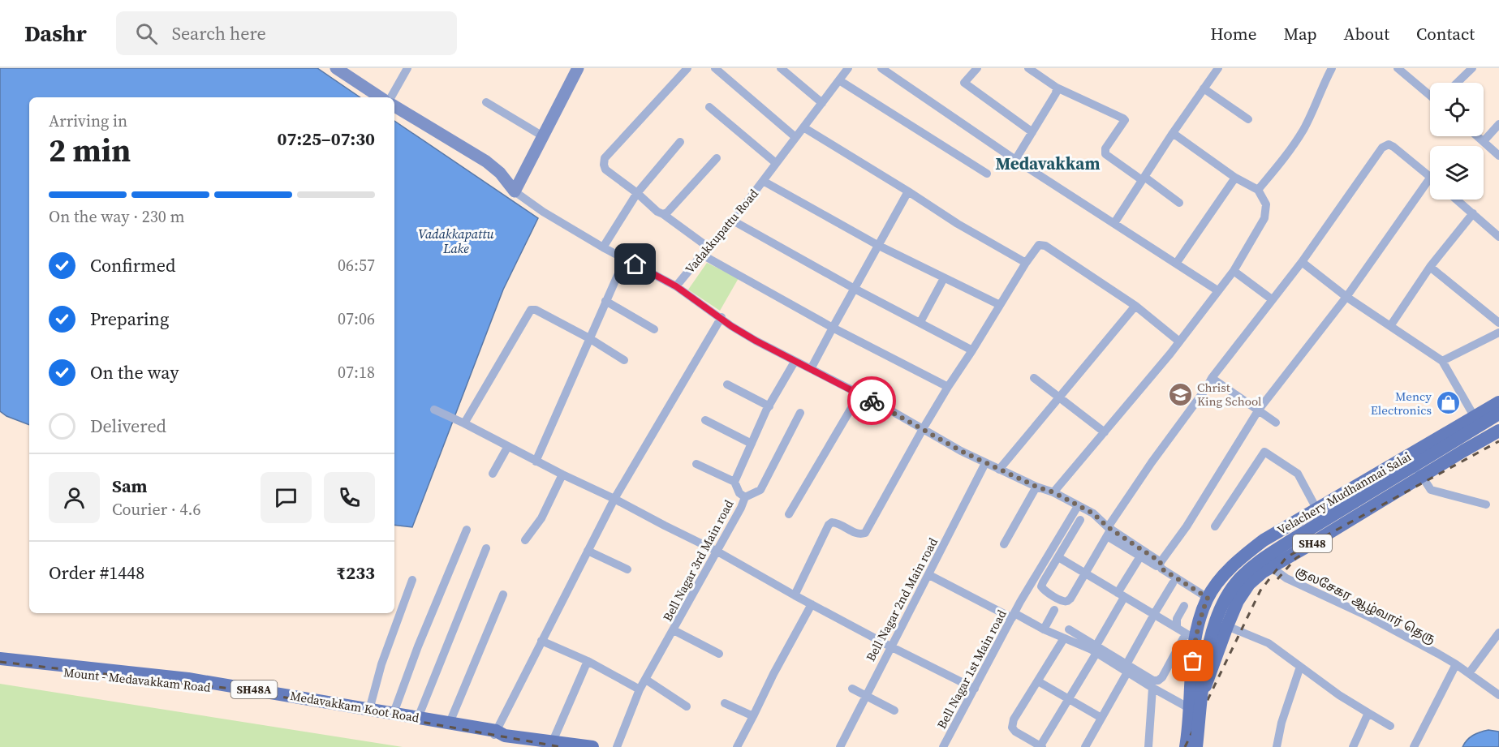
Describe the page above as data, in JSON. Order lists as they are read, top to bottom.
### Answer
{
  "streets": {
    "main road": [
      "Velachery Mudhanmai Salai",
      "SH48",
      "Mount - Medavakkam Road",
      "SH48A",
      "Medavakkam Koot Road"
    ],
    "street": [
      "Vadakkupattu Road",
      "Bell Nagar 3rd Main road",
      "Bell Nagar 2nd Main road",
      "குலசேகர ஆழ்வார் தெரு",
      "Bell Nagar 1st Main road"
    ]
  },
  "crossings": [
    ["Velachery Mudhanmai Salai", "குலசேகர ஆழ்வார் தெரு"],
    ["Mount - Medavakkam Road", "Medavakkam Koot Road"]
  ],
  "districts": ["Medavakkam"],
  "water": ["Vadakkapattu Lake"],
  "places": {
    "school or university": ["Christ King School"],
    "shop": ["Mency Electronics"]
  },
  "page": {
    "header": "Dashr",
    "search": "Search here",
    "nav": [
      "Home",
      "Map",
      "About",
      "Contact"
    ],
    "heading": ["2 min", "Arriving in", "07:25–07:30"],
    "panel": [
      "Sam",
      "Courier · 4.6",
      "Order #1448",
      "₹233"
    ],
    "bar": "On the way · 230 m",
    "list": [
      ["Confirmed", "06:57"],
      ["Preparing", "07:06"],
      ["On the way", "07:18"],
      "Delivered"
    ]
  }
}
